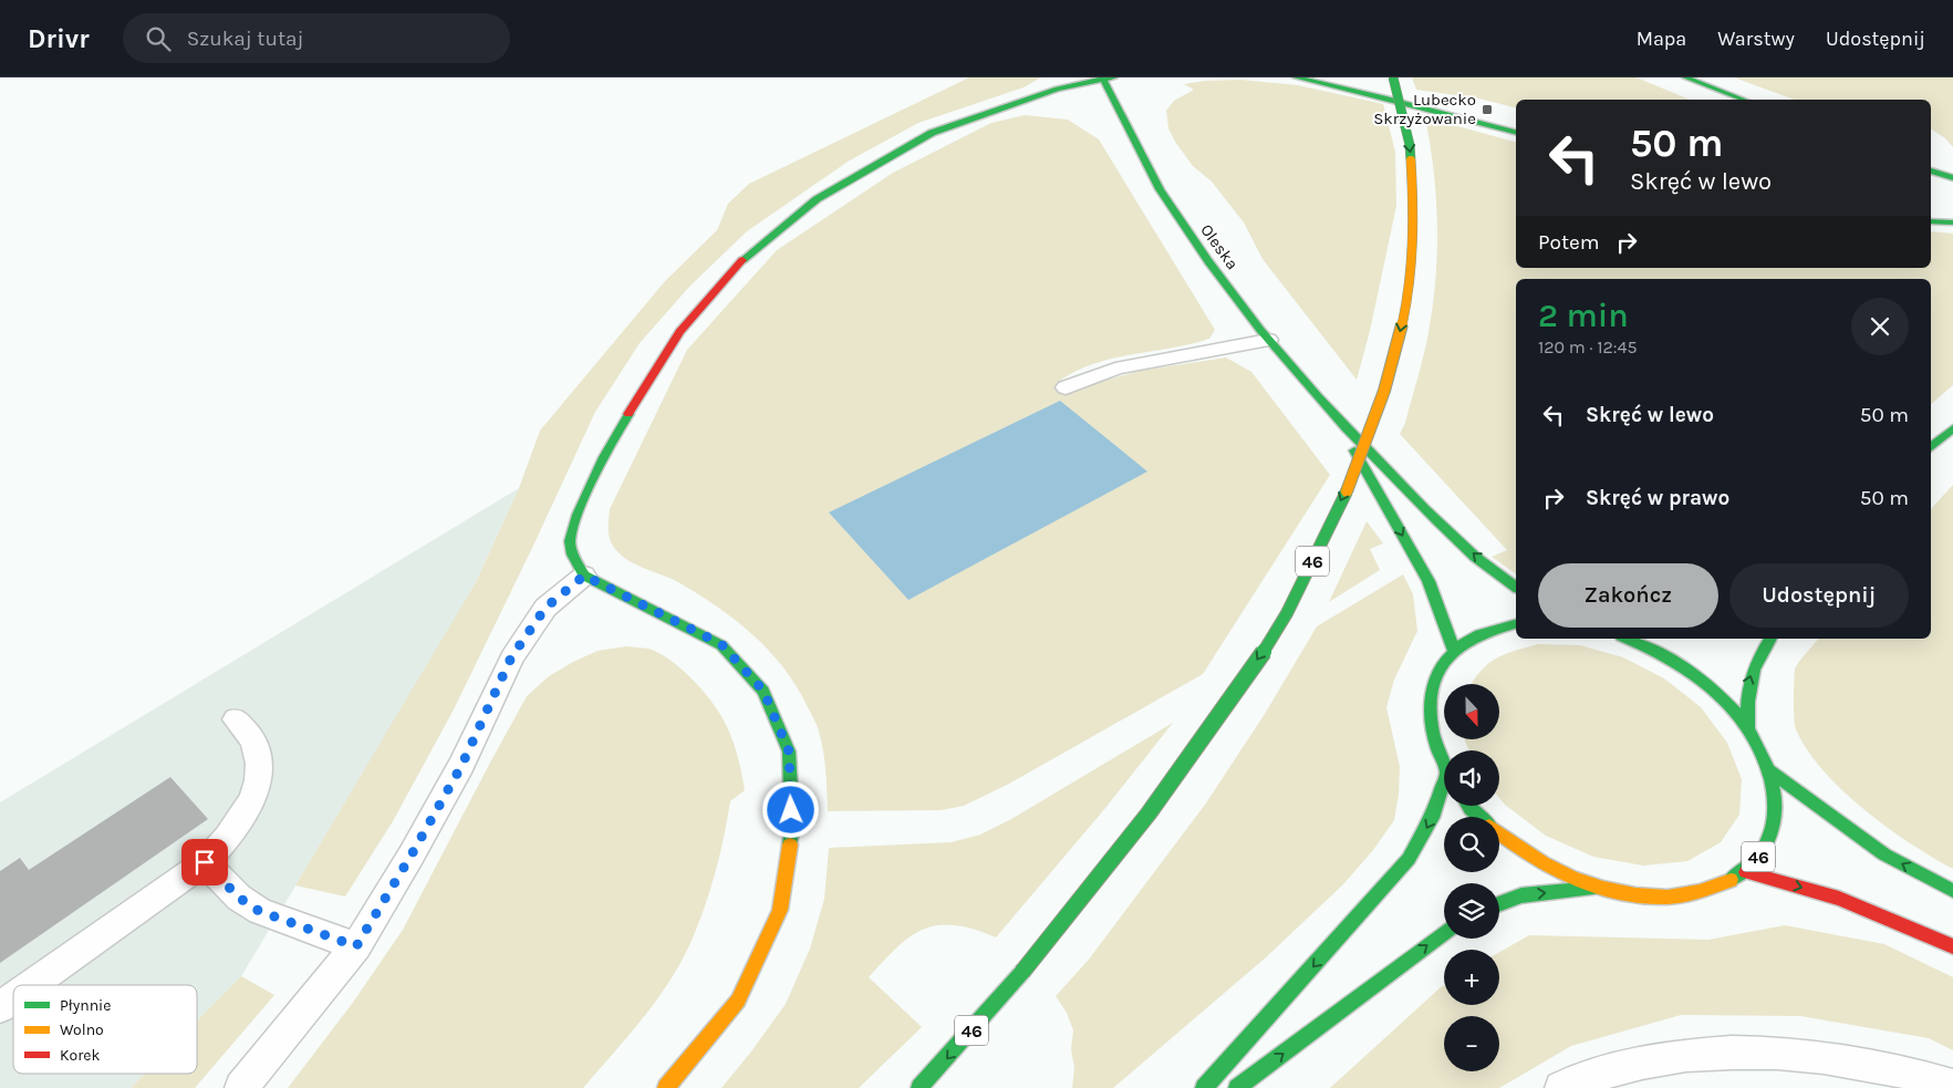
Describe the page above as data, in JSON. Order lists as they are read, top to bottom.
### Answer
{
  "streets": {
    "main road": ["Oleska", "46"]
  },
  "places": {
    "transit": ["Lubecko Skrzyżowanie"]
  },
  "legend": ["Płynnie", "Wolno", "Korek"],
  "north": "bottom",
  "page": {
    "header": "Drivr",
    "search": "Szukaj tutaj",
    "nav": ["Mapa", "Warstwy", "Udostępnij"],
    "turn": ["50 m", "Skręć w lewo"],
    "then": "Potem",
    "heading": ["2 min", "120 m · 12:45"],
    "list": [
      {
        "name": "Skręć w lewo",
        "value": "50 m"
      },
      {
        "name": "Skręć w prawo",
        "value": "50 m"
      }
    ],
    "buttons": ["Zakończ", "Udostępnij"],
    "map_buttons": ["+", "−"]
  }
}
